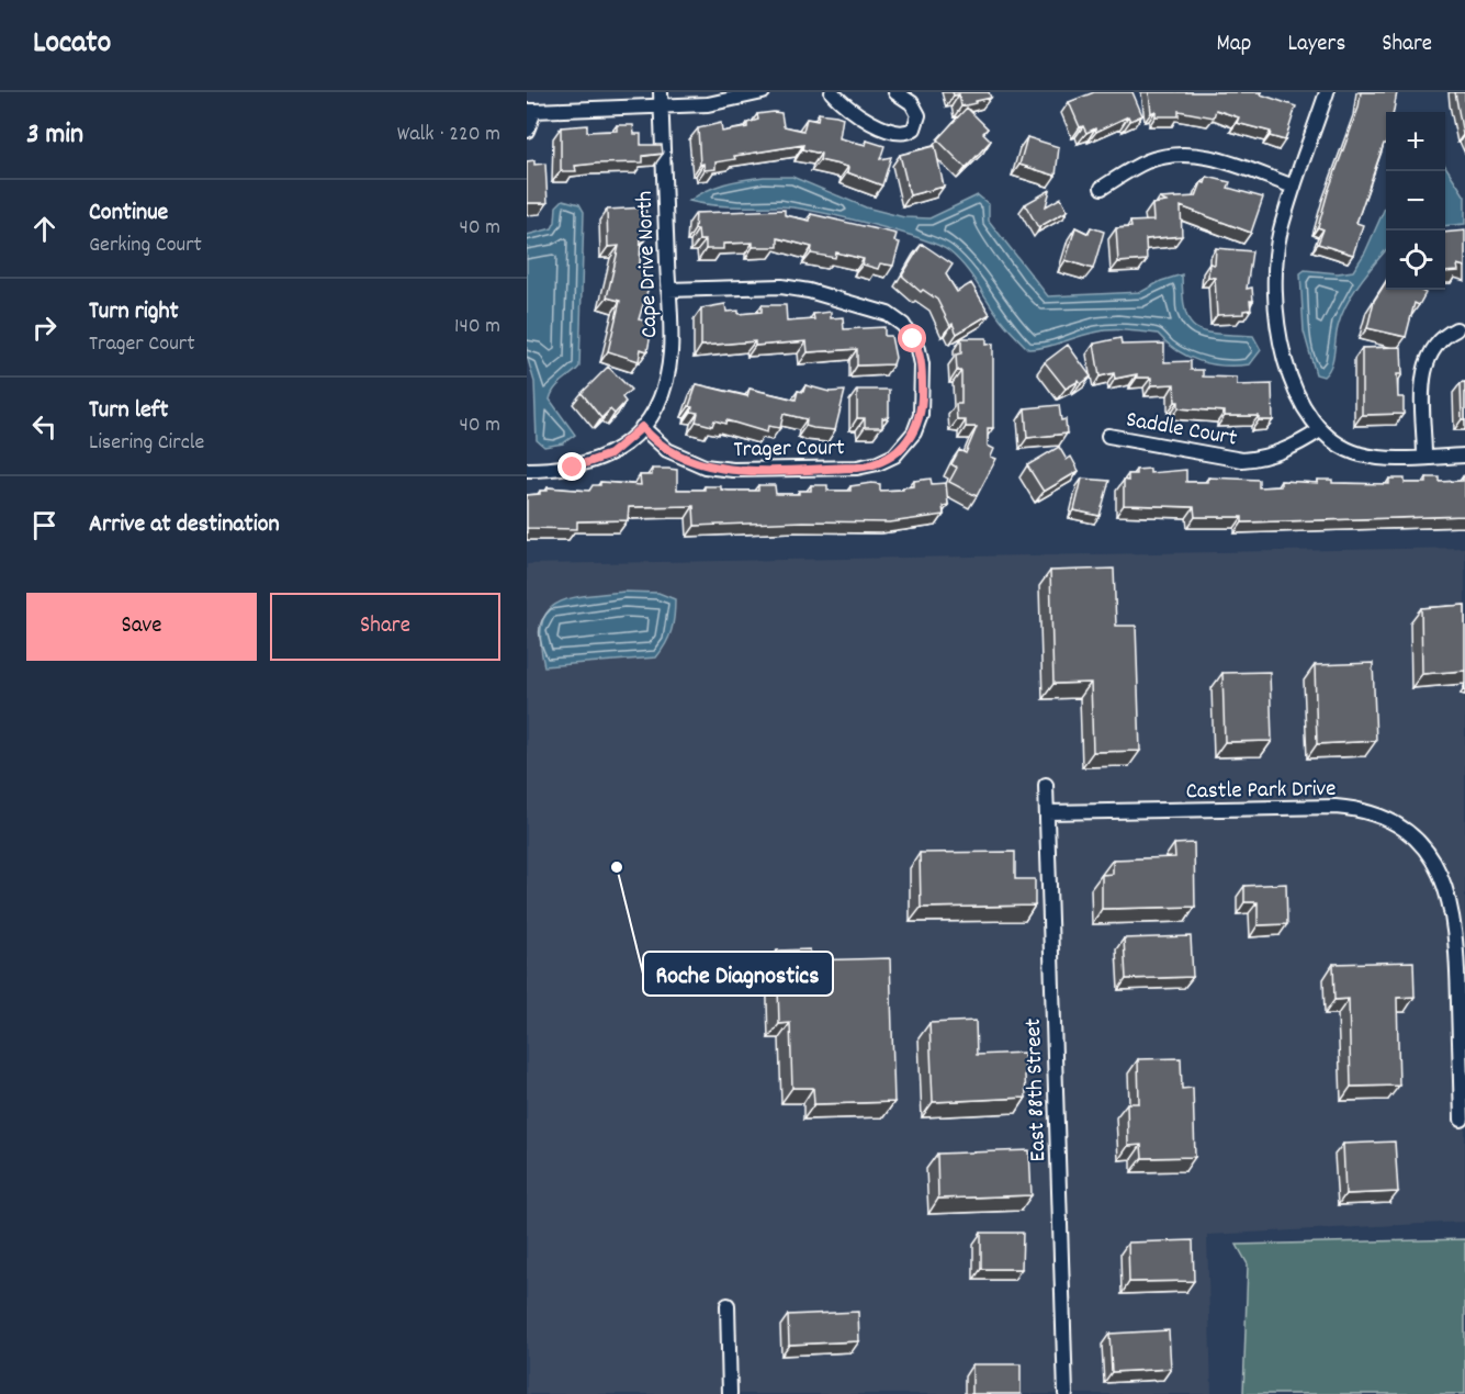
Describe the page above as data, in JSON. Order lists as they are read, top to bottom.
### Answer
{
  "streets": {
    "street": [
      "Cape Drive North",
      "Saddle Court",
      "Trager Court",
      "Castle Park Drive",
      "East 88th Street"
    ]
  },
  "crossings": [
    ["Cape Drive North", "Trager Court"],
    ["Castle Park Drive", "East 88th Street"]
  ],
  "places": ["Roche Diagnostics"],
  "page": {
    "header": "Locato",
    "nav": ["Map", "Layers", "Share"],
    "heading": ["3 min", "Walk · 220 m"],
    "map_buttons": ["+", "−"],
    "list": [
      ["Continue", "Gerking Court", "40 m"],
      ["Turn right", "Trager Court", "140 m"],
      ["Turn left", "Lisering Circle", "40 m"],
      "Arrive at destination"
    ],
    "buttons": ["Save", "Share"]
  }
}
